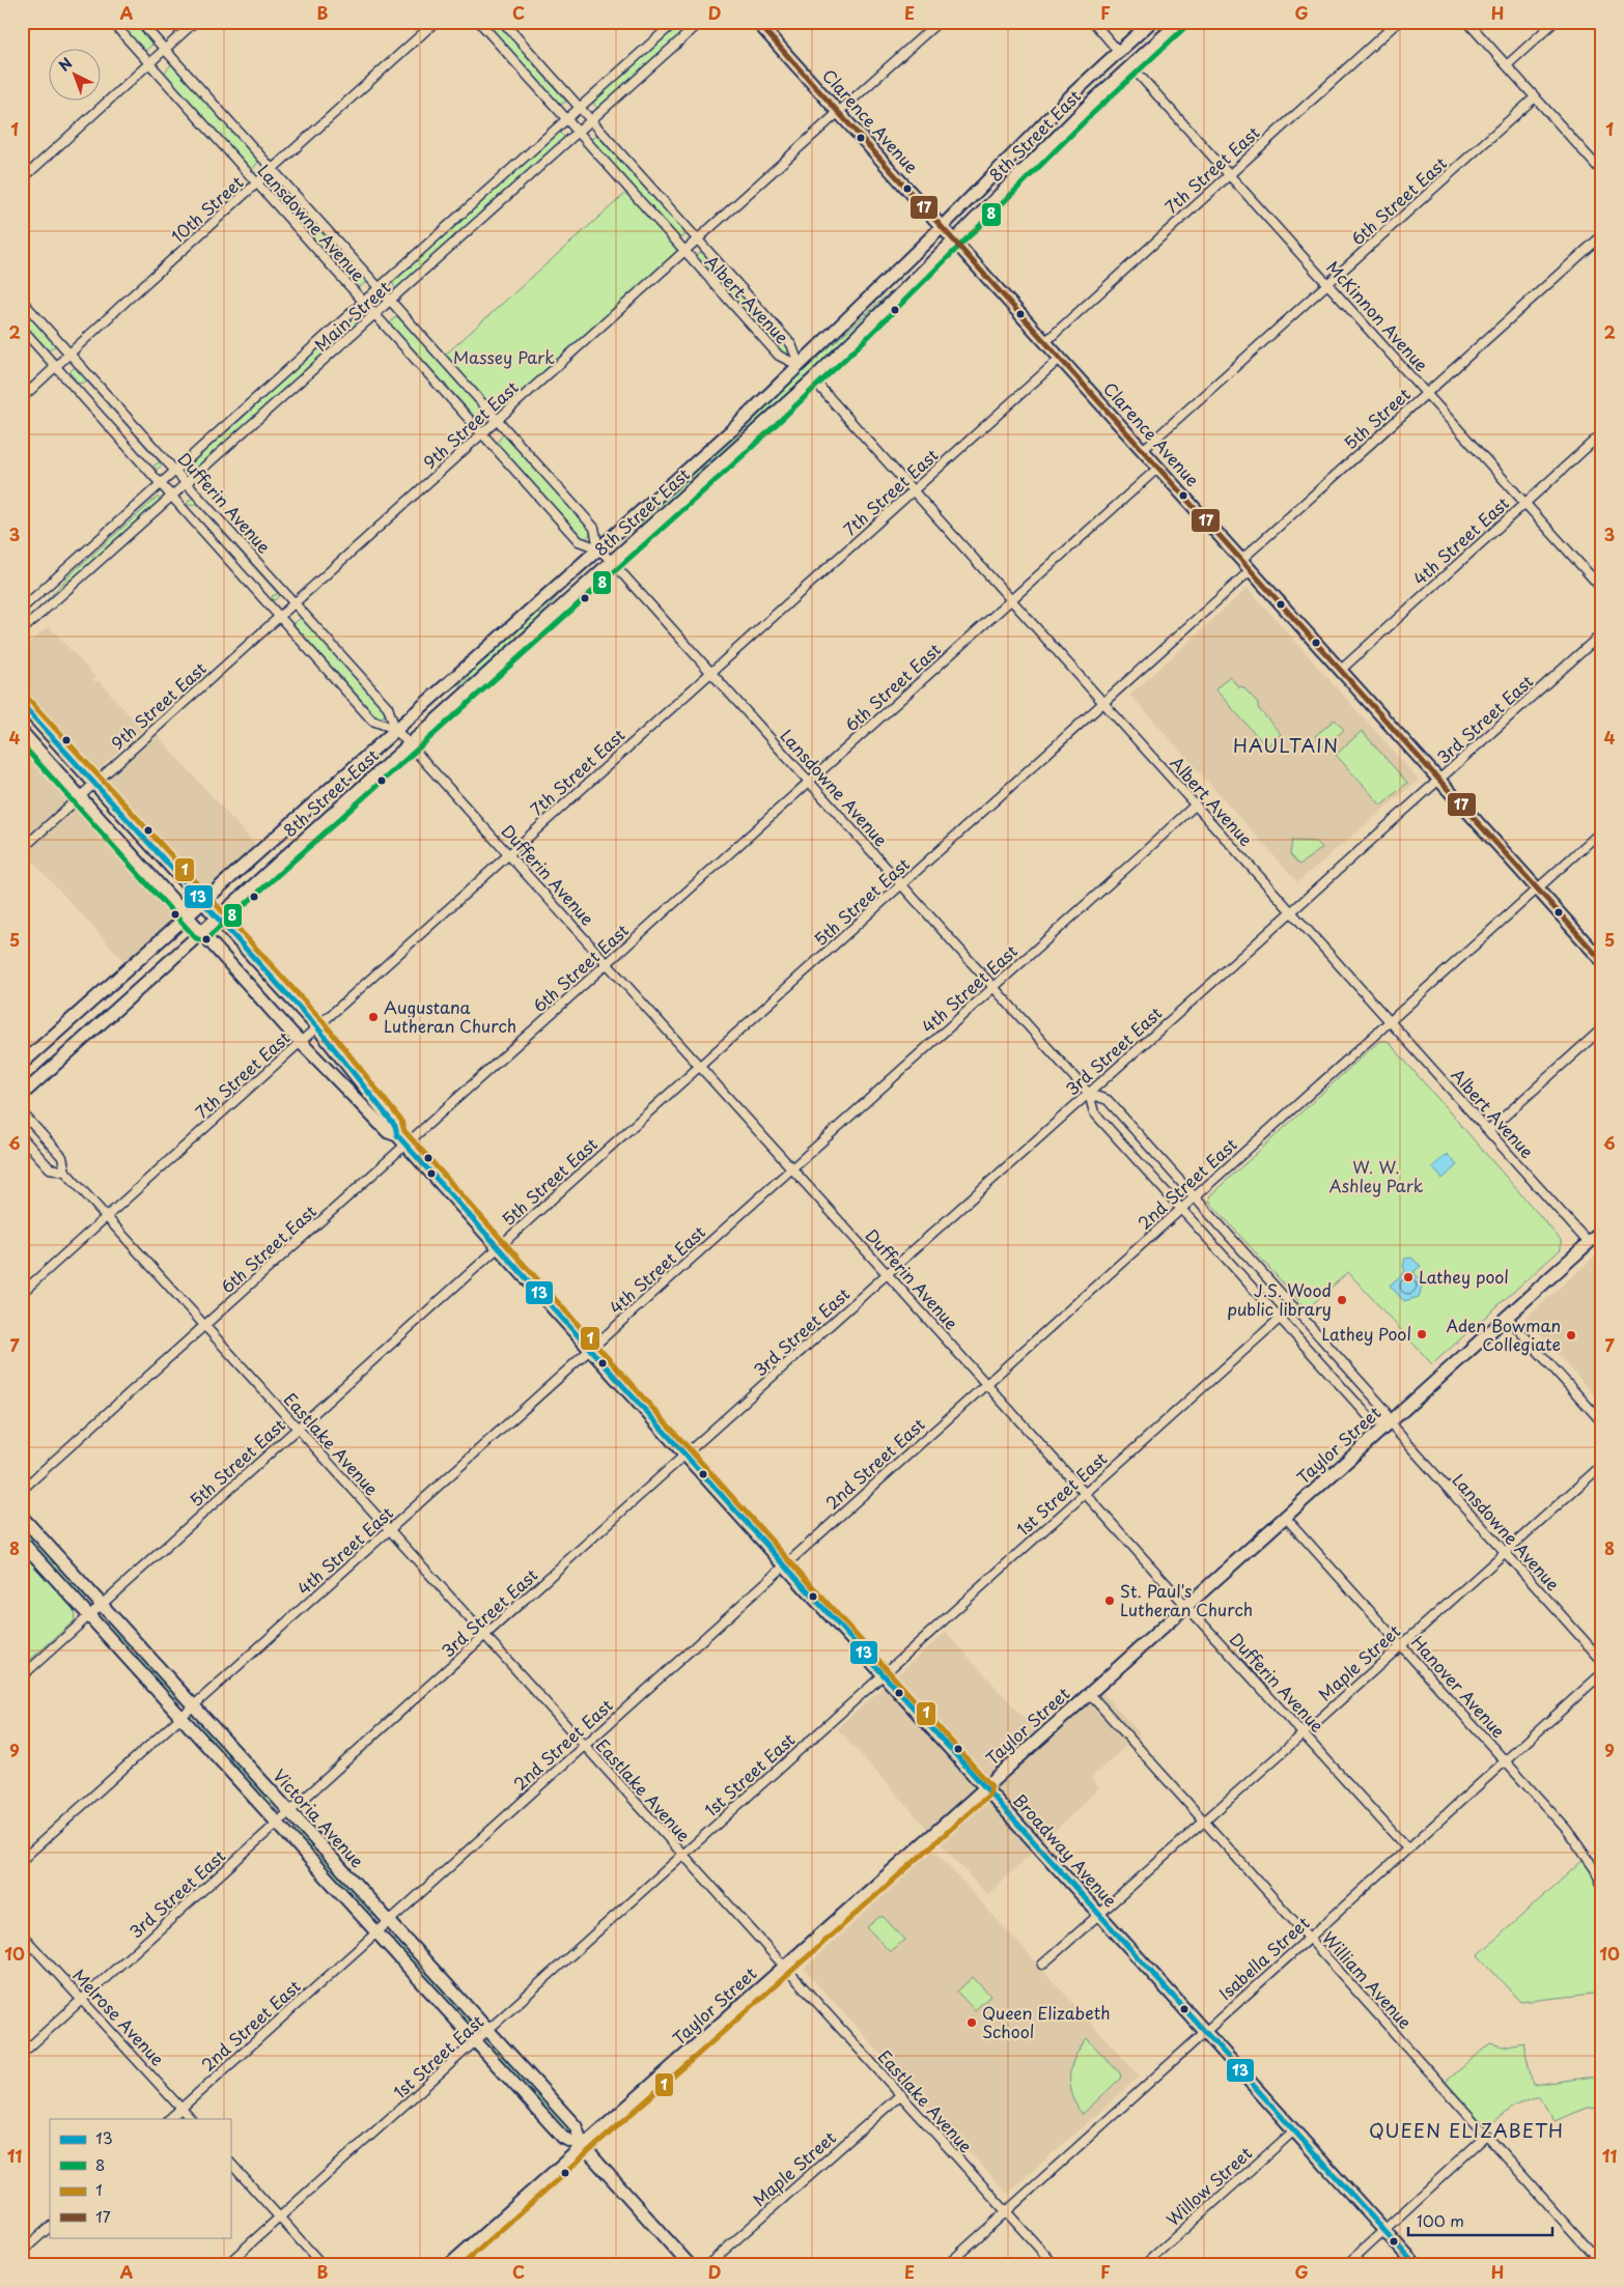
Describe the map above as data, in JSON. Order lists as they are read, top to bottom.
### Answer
{
  "streets": {
    "main road": [
      "Clarence Avenue",
      "8th Street East",
      "Taylor Street",
      "Victoria Avenue",
      "Broadway Avenue"
    ],
    "street": [
      "7th Street East",
      "6th Street East",
      "10th Street",
      "Lansdowne Avenue",
      "Albert Avenue",
      "Main Street",
      "McKinnon Avenue",
      "5th Street",
      "9th Street East",
      "Dufferin Avenue",
      "4th Street East",
      "3rd Street East",
      "5th Street East",
      "2nd Street East",
      "Eastlake Avenue",
      "1st Street East",
      "Maple Street",
      "Hanover Avenue",
      "Isabella Street",
      "William Avenue",
      "Melrose Avenue",
      "Willow Street"
    ]
  },
  "crossings": [
    ["Clarence Avenue", "8th Street East"],
    ["Clarence Avenue", "7th Street East"],
    ["Clarence Avenue", "6th Street East"],
    ["Clarence Avenue", "5th Street"],
    ["Clarence Avenue", "9th Street East"],
    ["Clarence Avenue", "4th Street East"],
    ["Clarence Avenue", "3rd Street East"],
    ["Clarence Avenue", "2nd Street East"],
    ["8th Street East", "Lansdowne Avenue"],
    ["8th Street East", "Albert Avenue"],
    ["8th Street East", "McKinnon Avenue"],
    ["8th Street East", "Dufferin Avenue"],
    ["8th Street East", "Broadway Avenue"],
    ["7th Street East", "Lansdowne Avenue"],
    ["7th Street East", "Albert Avenue"],
    ["7th Street East", "McKinnon Avenue"],
    ["7th Street East", "Dufferin Avenue"],
    ["7th Street East", "Eastlake Avenue"],
    ["7th Street East", "Broadway Avenue"],
    ["6th Street East", "Lansdowne Avenue"],
    ["6th Street East", "Albert Avenue"],
    ["6th Street East", "McKinnon Avenue"],
    ["6th Street East", "Dufferin Avenue"],
    ["6th Street East", "Eastlake Avenue"],
    ["6th Street East", "Broadway Avenue"],
    ["10th Street", "Lansdowne Avenue"],
    ["10th Street", "Dufferin Avenue"],
    ["Lansdowne Avenue", "Main Street"],
    ["Lansdowne Avenue", "9th Street East"],
    ["Lansdowne Avenue", "4th Street East"],
    ["Lansdowne Avenue", "3rd Street East"],
    ["Lansdowne Avenue", "5th Street East"],
    ["Lansdowne Avenue", "2nd Street East"],
    ["Lansdowne Avenue", "Taylor Street"],
    ["Lansdowne Avenue", "1st Street East"],
    ["Lansdowne Avenue", "Maple Street"],
    ["Albert Avenue", "Main Street"],
    ["Albert Avenue", "9th Street East"],
    ["Albert Avenue", "4th Street East"],
    ["Albert Avenue", "3rd Street East"],
    ["Albert Avenue", "5th Street East"],
    ["Albert Avenue", "2nd Street East"],
    ["Albert Avenue", "Taylor Street"],
    ["Main Street", "Dufferin Avenue"],
    ["McKinnon Avenue", "5th Street"],
    ["McKinnon Avenue", "4th Street East"],
    ["9th Street East", "Dufferin Avenue"],
    ["9th Street East", "Broadway Avenue"],
    ["Dufferin Avenue", "4th Street East"],
    ["Dufferin Avenue", "3rd Street East"],
    ["Dufferin Avenue", "5th Street East"],
    ["Dufferin Avenue", "2nd Street East"],
    ["Dufferin Avenue", "Taylor Street"],
    ["Dufferin Avenue", "1st Street East"],
    ["Dufferin Avenue", "Maple Street"],
    ["Dufferin Avenue", "Isabella Street"],
    ["4th Street East", "Eastlake Avenue"],
    ["4th Street East", "Victoria Avenue"],
    ["4th Street East", "Broadway Avenue"],
    ["3rd Street East", "Eastlake Avenue"],
    ["3rd Street East", "Victoria Avenue"],
    ["3rd Street East", "Broadway Avenue"],
    ["3rd Street East", "Melrose Avenue"],
    ["5th Street East", "Eastlake Avenue"],
    ["5th Street East", "Victoria Avenue"],
    ["5th Street East", "Broadway Avenue"],
    ["2nd Street East", "Eastlake Avenue"],
    ["2nd Street East", "Victoria Avenue"],
    ["2nd Street East", "Broadway Avenue"],
    ["2nd Street East", "Melrose Avenue"],
    ["Eastlake Avenue", "Taylor Street"],
    ["Eastlake Avenue", "1st Street East"],
    ["Eastlake Avenue", "Maple Street"],
    ["Eastlake Avenue", "Isabella Street"],
    ["Taylor Street", "Hanover Avenue"],
    ["Taylor Street", "Victoria Avenue"],
    ["Taylor Street", "Broadway Avenue"],
    ["Taylor Street", "William Avenue"],
    ["1st Street East", "Victoria Avenue"],
    ["1st Street East", "Broadway Avenue"],
    ["Maple Street", "Hanover Avenue"],
    ["Maple Street", "Broadway Avenue"],
    ["Maple Street", "William Avenue"],
    ["Hanover Avenue", "Isabella Street"],
    ["Broadway Avenue", "Isabella Street"],
    ["Broadway Avenue", "Willow Street"],
    ["Isabella Street", "William Avenue"]
  ],
  "districts": ["HAULTAIN", "QUEEN ELIZABETH"],
  "parks": ["Massey Park", "W. W. Ashley Park"],
  "places": [
    "Augustana Lutheran Church",
    "Lathey pool",
    "J.S. Wood public library",
    "Lathey Pool",
    "Aden Bowman Collegiate",
    "St. Paul's Lutheran Church",
    "Queen Elizabeth School"
  ],
  "lines": [
    "transit line 17",
    "transit line 8",
    "transit line 1",
    "transit line 13"
  ],
  "legend": [
    "13",
    "8",
    "1",
    "17"
  ],
  "scale_bar": "100 m",
  "north": "top left",
  "grid": {
    "columns": [
      "A",
      "B",
      "C",
      "D",
      "E",
      "F",
      "G",
      "H"
    ],
    "rows": [
      "1",
      "2",
      "3",
      "4",
      "5",
      "6",
      "7",
      "8",
      "9",
      "10",
      "11"
    ]
  }
}
